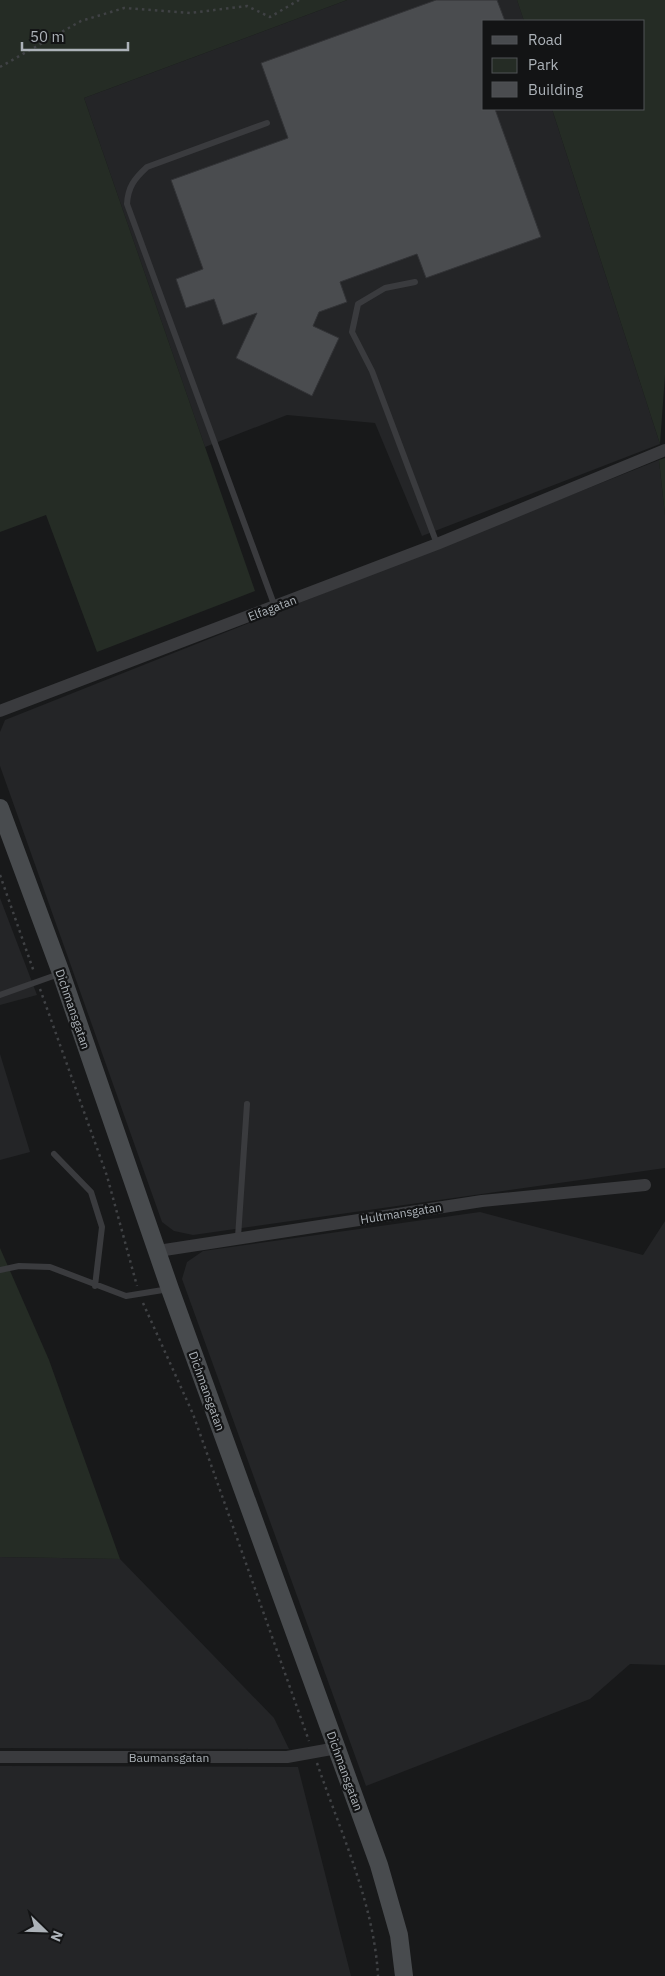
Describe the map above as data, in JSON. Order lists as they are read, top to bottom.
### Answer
{
  "streets": {
    "street": [
      "Elfagatan",
      "Dichmansgatan",
      "Hultmansgatan",
      "Baumansgatan"
    ]
  },
  "crossings": [
    ["Dichmansgatan", "Hultmansgatan"],
    ["Dichmansgatan", "Baumansgatan"]
  ],
  "legend": ["Road", "Park", "Building"],
  "scale_bar": "50 m",
  "north": "bottom right"
}
